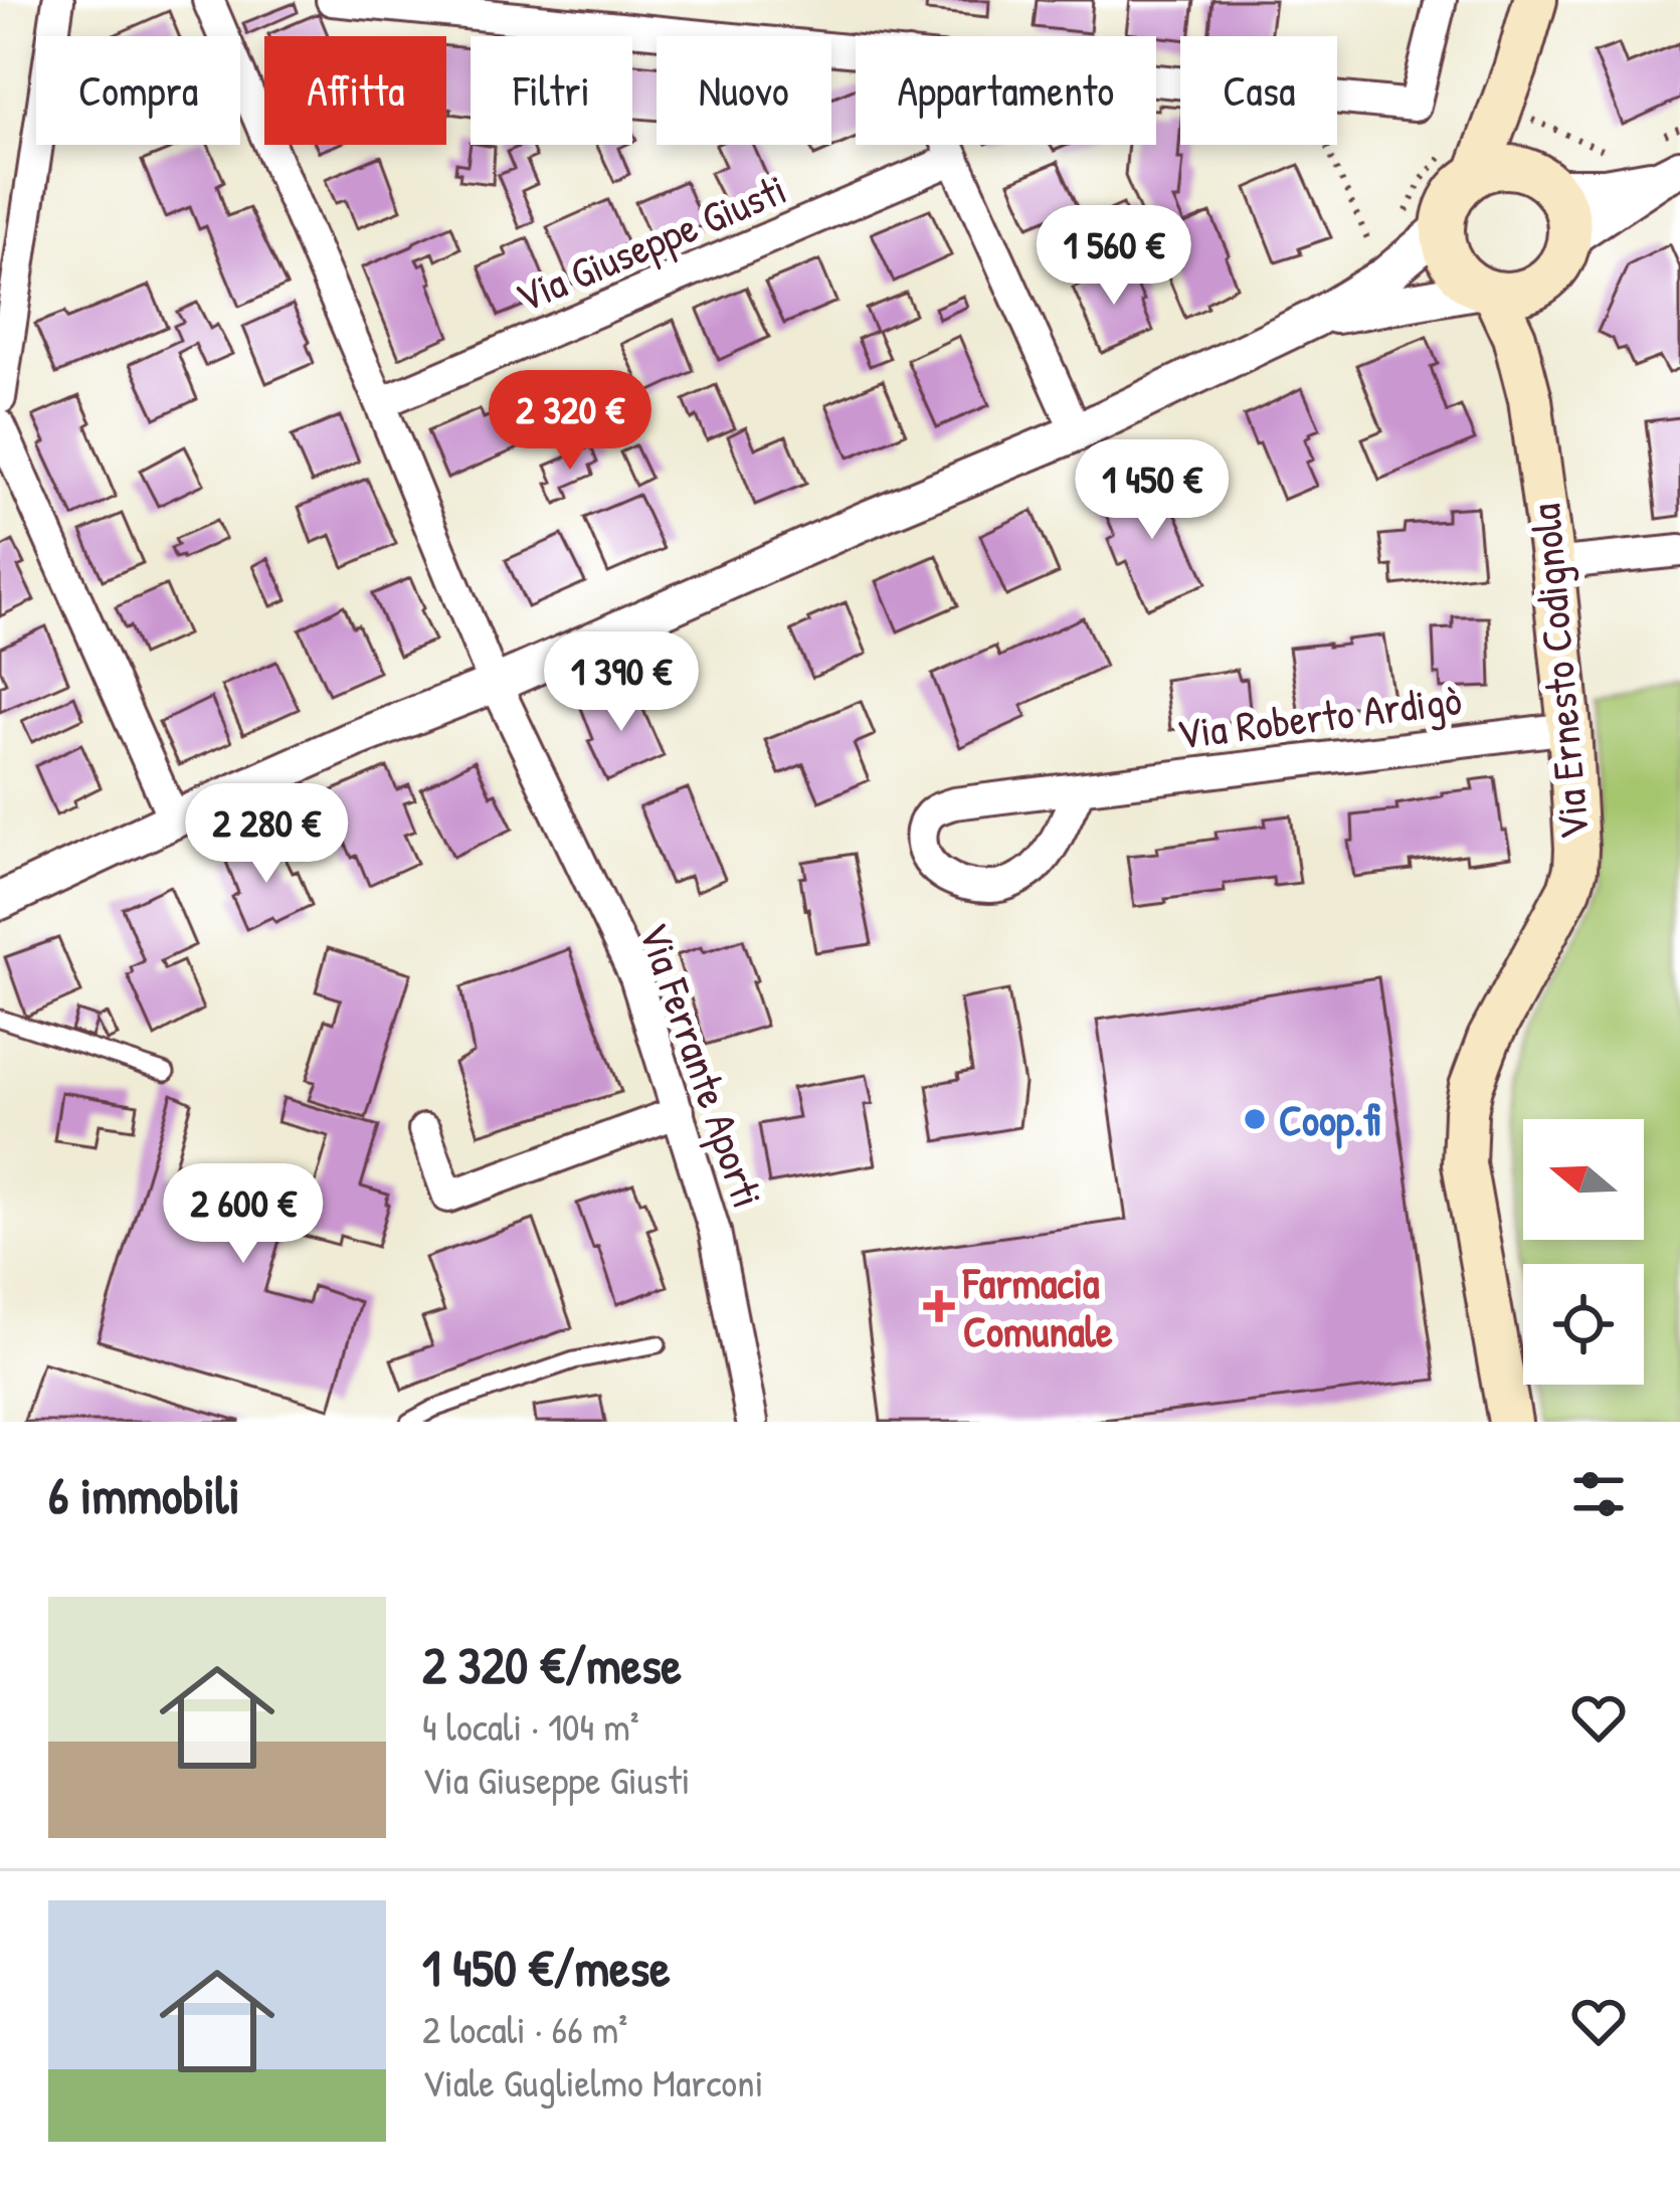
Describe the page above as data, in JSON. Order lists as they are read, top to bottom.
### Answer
{
  "streets": {
    "main road": ["Via Ernesto Codignola"],
    "street": ["Via Giuseppe Giusti", "Via Roberto Ardigò", "Via Ferrante Aporti"]
  },
  "crossings": [
    ["Via Giuseppe Giusti", "Via Ferrante Aporti"],
    ["Via Ernesto Codignola", "Via Roberto Ardigò"]
  ],
  "places": {
    "other": ["Coop.fi"],
    "health": ["Farmacia Comunale"]
  },
  "north": "left",
  "page": {
    "chip": [
      "Compra",
      "Affitta",
      "Filtri",
      "Nuovo",
      "Appartamento",
      "Casa"
    ],
    "price": [
      "1 560 €",
      "2 320 €",
      "1 450 €",
      "1 390 €",
      "2 280 €",
      "2 600 €"
    ],
    "heading": "6 immobili",
    "list": [
      {
        "name": "2 320 €/mese",
        "note": "4 locali · 104 m² · Via Giuseppe Giusti"
      },
      {
        "name": "1 450 €/mese",
        "note": "2 locali · 66 m² · Viale Guglielmo Marconi"
      }
    ]
  }
}
